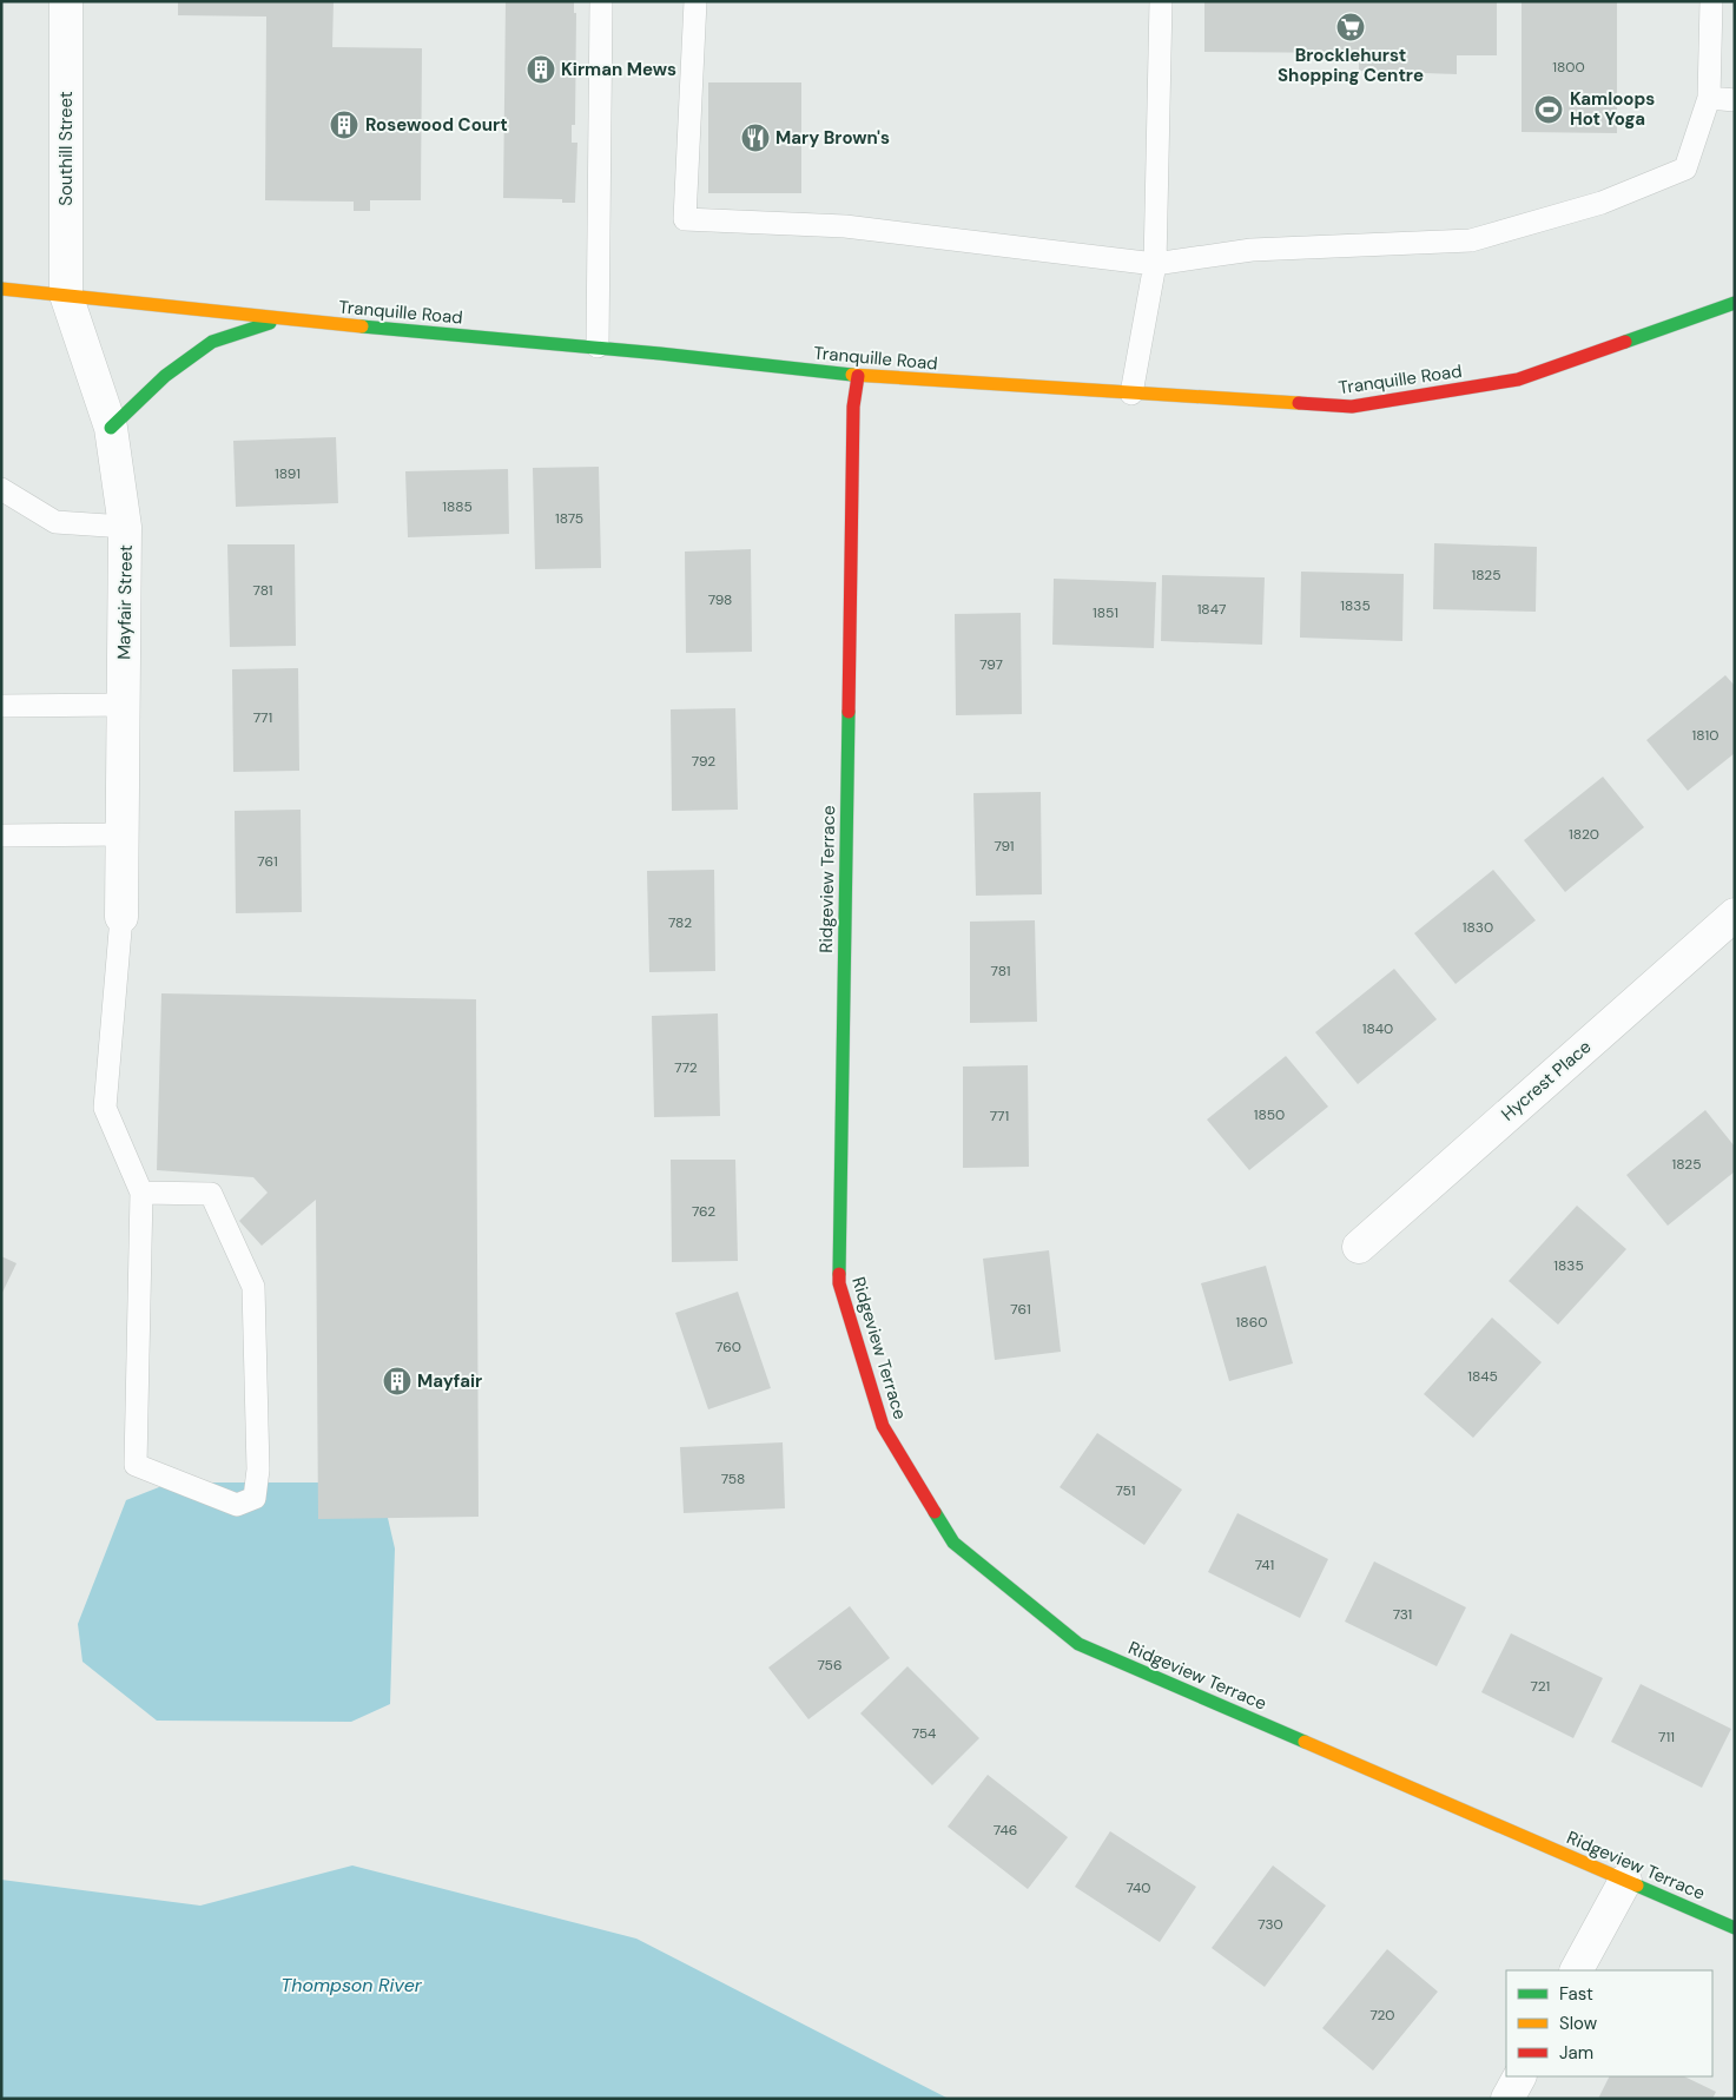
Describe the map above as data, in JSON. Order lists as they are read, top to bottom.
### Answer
{
  "streets": {
    "street": [
      "Southill Street",
      "Tranquille Road",
      "Mayfair Street",
      "Ridgeview Terrace",
      "Hycrest Place"
    ]
  },
  "crossings": [
    ["Southill Street", "Tranquille Road"],
    ["Southill Street", "Mayfair Street"],
    ["Tranquille Road", "Mayfair Street"],
    ["Tranquille Road", "Ridgeview Terrace"]
  ],
  "water": ["Thompson River"],
  "places": {
    "supermarket": ["Brocklehurst Shopping Centre"],
    "building": ["Kirman Mews", "Rosewood Court", "Mayfair"],
    "sports": ["Kamloops Hot Yoga"],
    "restaurant": ["Mary Brown's"]
  },
  "house_numbers": [
    "1800",
    "1891",
    "1885",
    "1875",
    "1825",
    "781",
    "798",
    "1835",
    "1847",
    "1851",
    "797",
    "771",
    "1810",
    "792",
    "1820",
    "791",
    "761",
    "782",
    "1830",
    "781",
    "1840",
    "772",
    "1850",
    "771",
    "1825",
    "762",
    "1835",
    "761",
    "1860",
    "760",
    "1845",
    "758",
    "751",
    "741",
    "731",
    "756",
    "721",
    "754",
    "711",
    "746",
    "740",
    "730",
    "720"
  ],
  "legend": ["Fast", "Slow", "Jam"]
}
